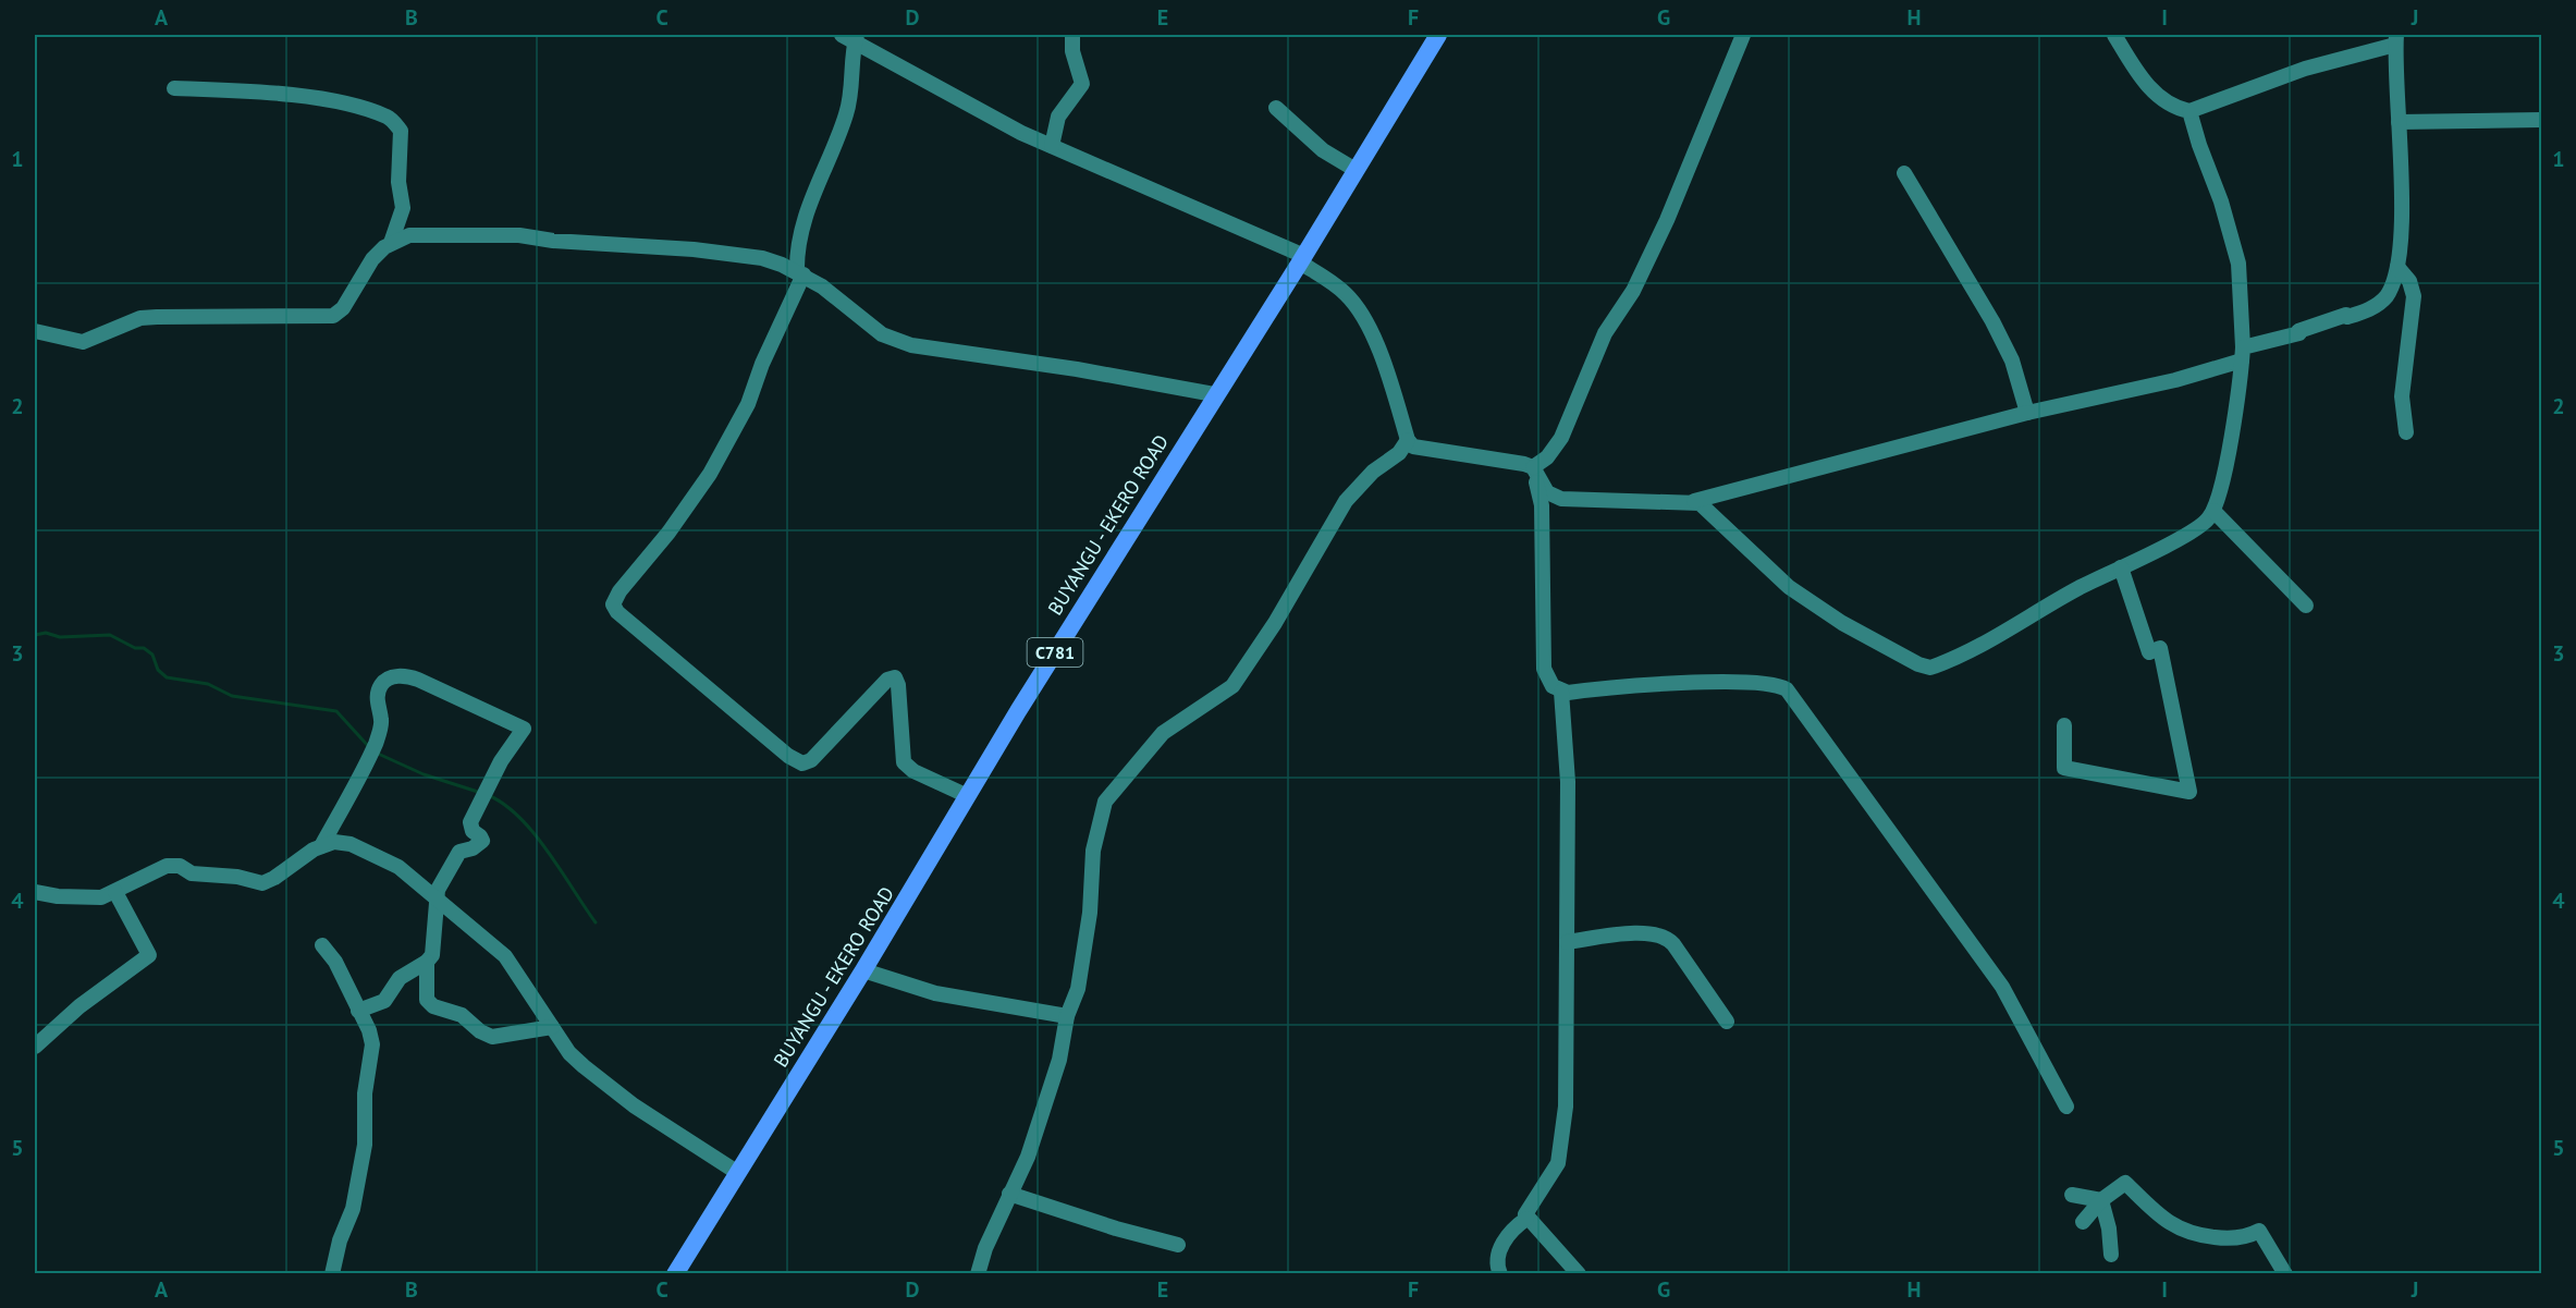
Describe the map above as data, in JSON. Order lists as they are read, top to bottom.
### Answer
{
  "streets": {
    "main road": ["BUYANGU - EKERO ROAD", "C781"]
  },
  "grid": {
    "columns": [
      "A",
      "B",
      "C",
      "D",
      "E",
      "F",
      "G",
      "H",
      "I",
      "J"
    ],
    "rows": [
      "1",
      "2",
      "3",
      "4",
      "5"
    ]
  }
}
